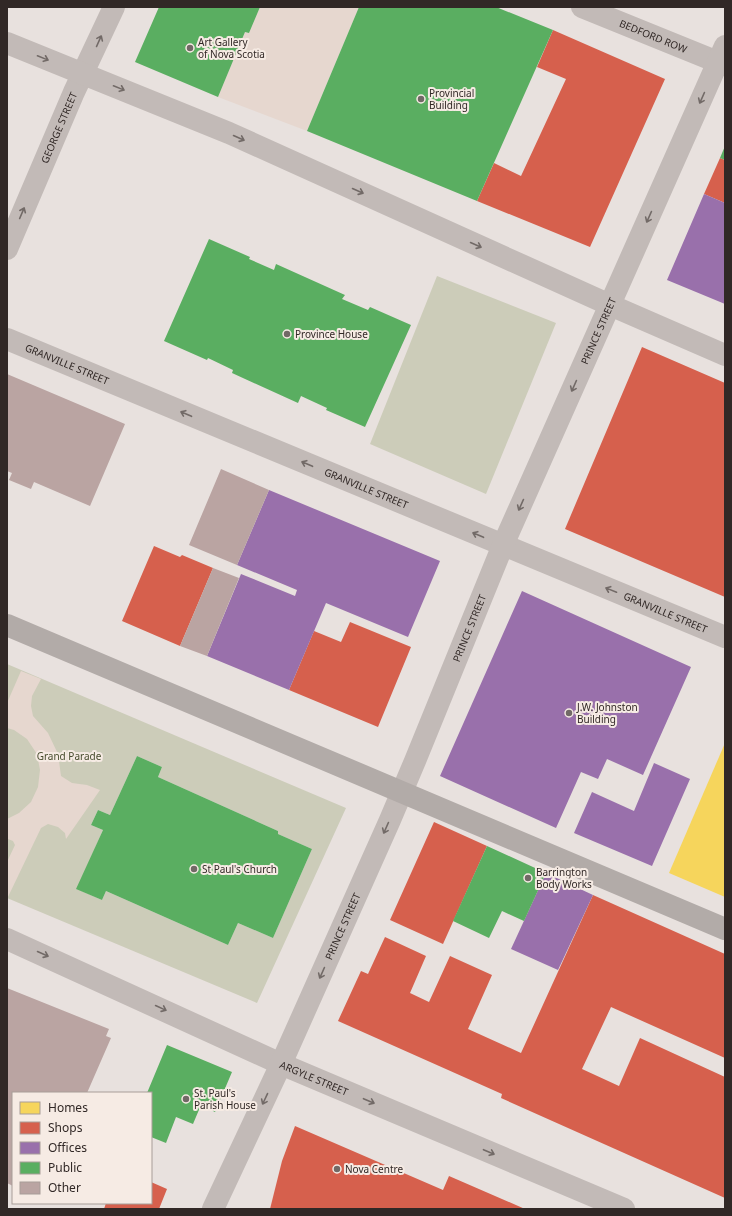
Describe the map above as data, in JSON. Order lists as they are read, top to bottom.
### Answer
{
  "streets": {
    "street": [
      "BEDFORD ROW",
      "GEORGE STREET",
      "PRINCE STREET",
      "GRANVILLE STREET",
      "ARGYLE STREET"
    ]
  },
  "crossings": [
    ["BEDFORD ROW", "PRINCE STREET"],
    ["PRINCE STREET", "GRANVILLE STREET"],
    ["PRINCE STREET", "ARGYLE STREET"]
  ],
  "one_way": [
    "GEORGE STREET",
    "PRINCE STREET",
    "GRANVILLE STREET",
    "ARGYLE STREET"
  ],
  "parks": ["Grand Parade"],
  "places": [
    "Art Gallery of Nova Scotia",
    "Provincial Building",
    "Province House",
    "J.W. Johnston Building",
    "St Paul's Church",
    "Barrington Body Works",
    "St. Paul's Parish House",
    "Nova Centre"
  ],
  "legend": [
    "Homes",
    "Shops",
    "Offices",
    "Public",
    "Other"
  ]
}
